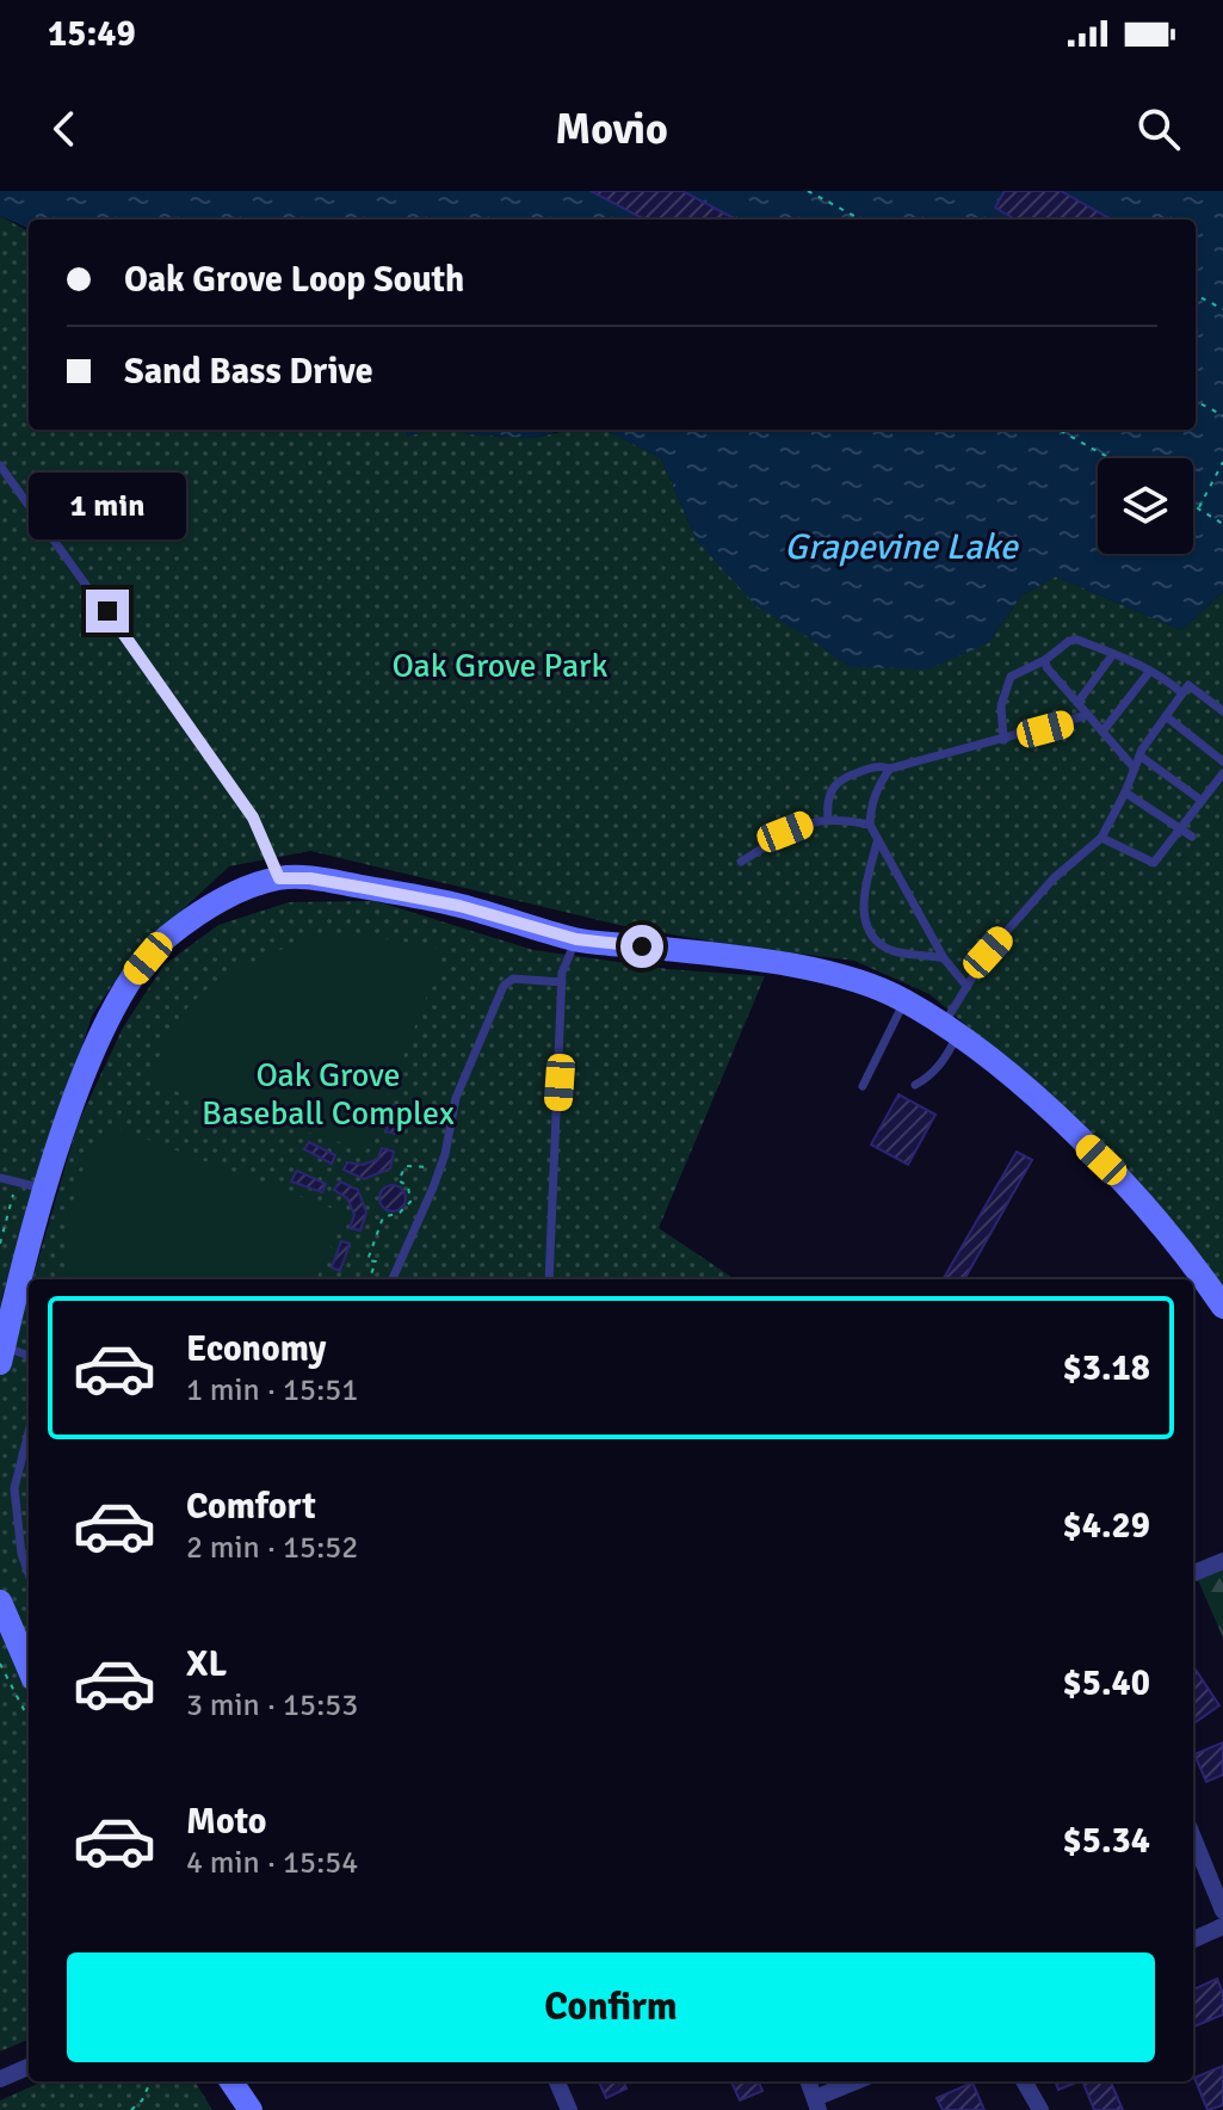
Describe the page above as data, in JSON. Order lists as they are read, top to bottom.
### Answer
{
  "water": ["Grapevine Lake"],
  "parks": ["Oak Grove Park", "Oak Grove Baseball Complex"],
  "page": {
    "status": "15:49",
    "header": "Movio",
    "banner": ["Oak Grove Loop South", "Sand Bass Drive"],
    "bubble": "1 min",
    "list": [
      {
        "name": "Economy",
        "note": "1 min · 15:51",
        "value": "$3.18"
      },
      {
        "name": "Comfort",
        "note": "2 min · 15:52",
        "value": "$4.29"
      },
      {
        "name": "XL",
        "note": "3 min · 15:53",
        "value": "$5.40"
      },
      {
        "name": "Moto",
        "note": "4 min · 15:54",
        "value": "$5.34"
      }
    ],
    "buttons": "Confirm"
  }
}
